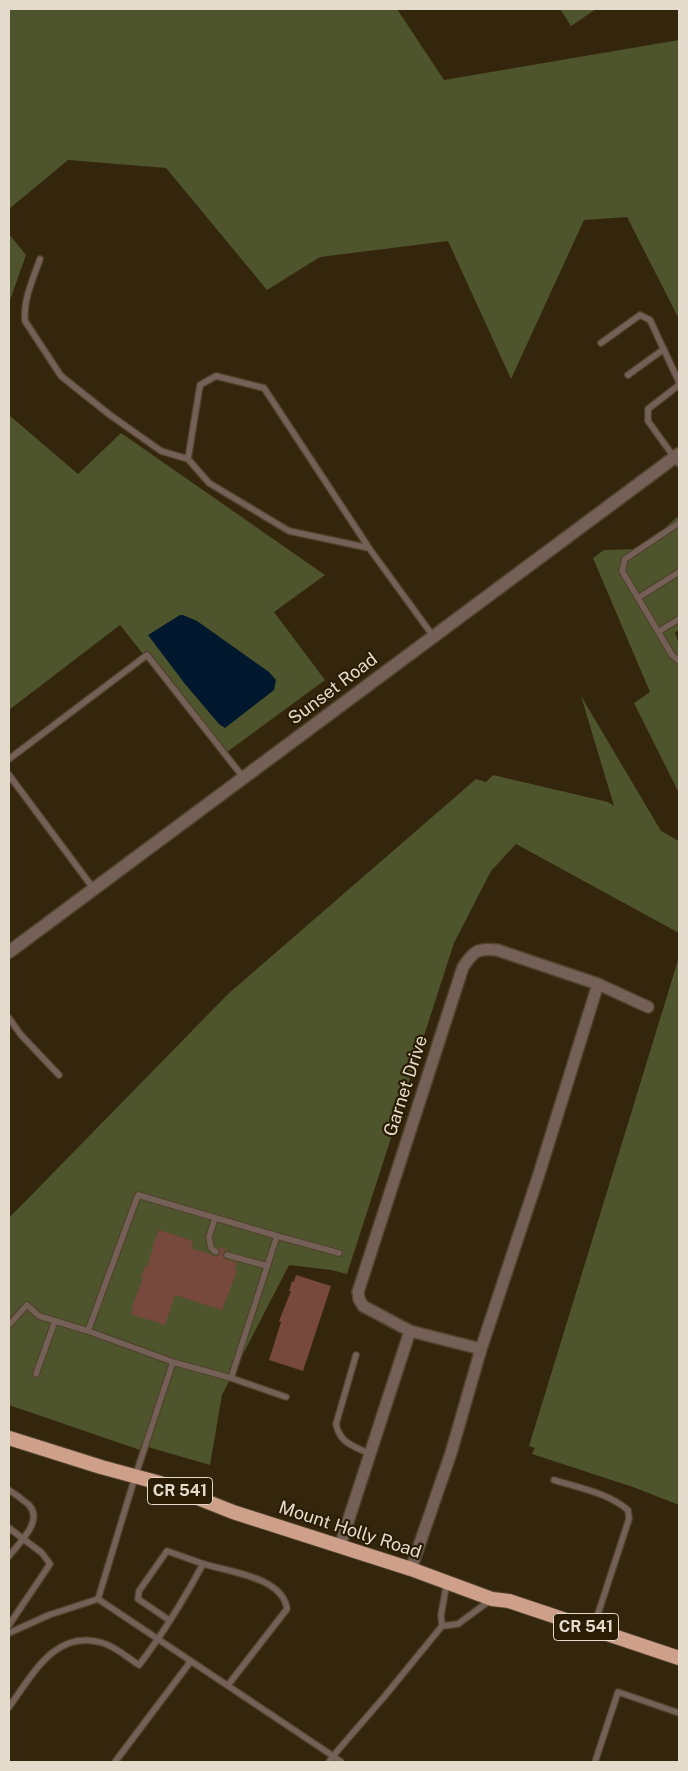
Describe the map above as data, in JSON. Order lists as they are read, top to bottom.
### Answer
{
  "streets": {
    "highway": ["CR 541", "Mount Holly Road"],
    "street": ["Sunset Road", "Garnet Drive"]
  }
}
